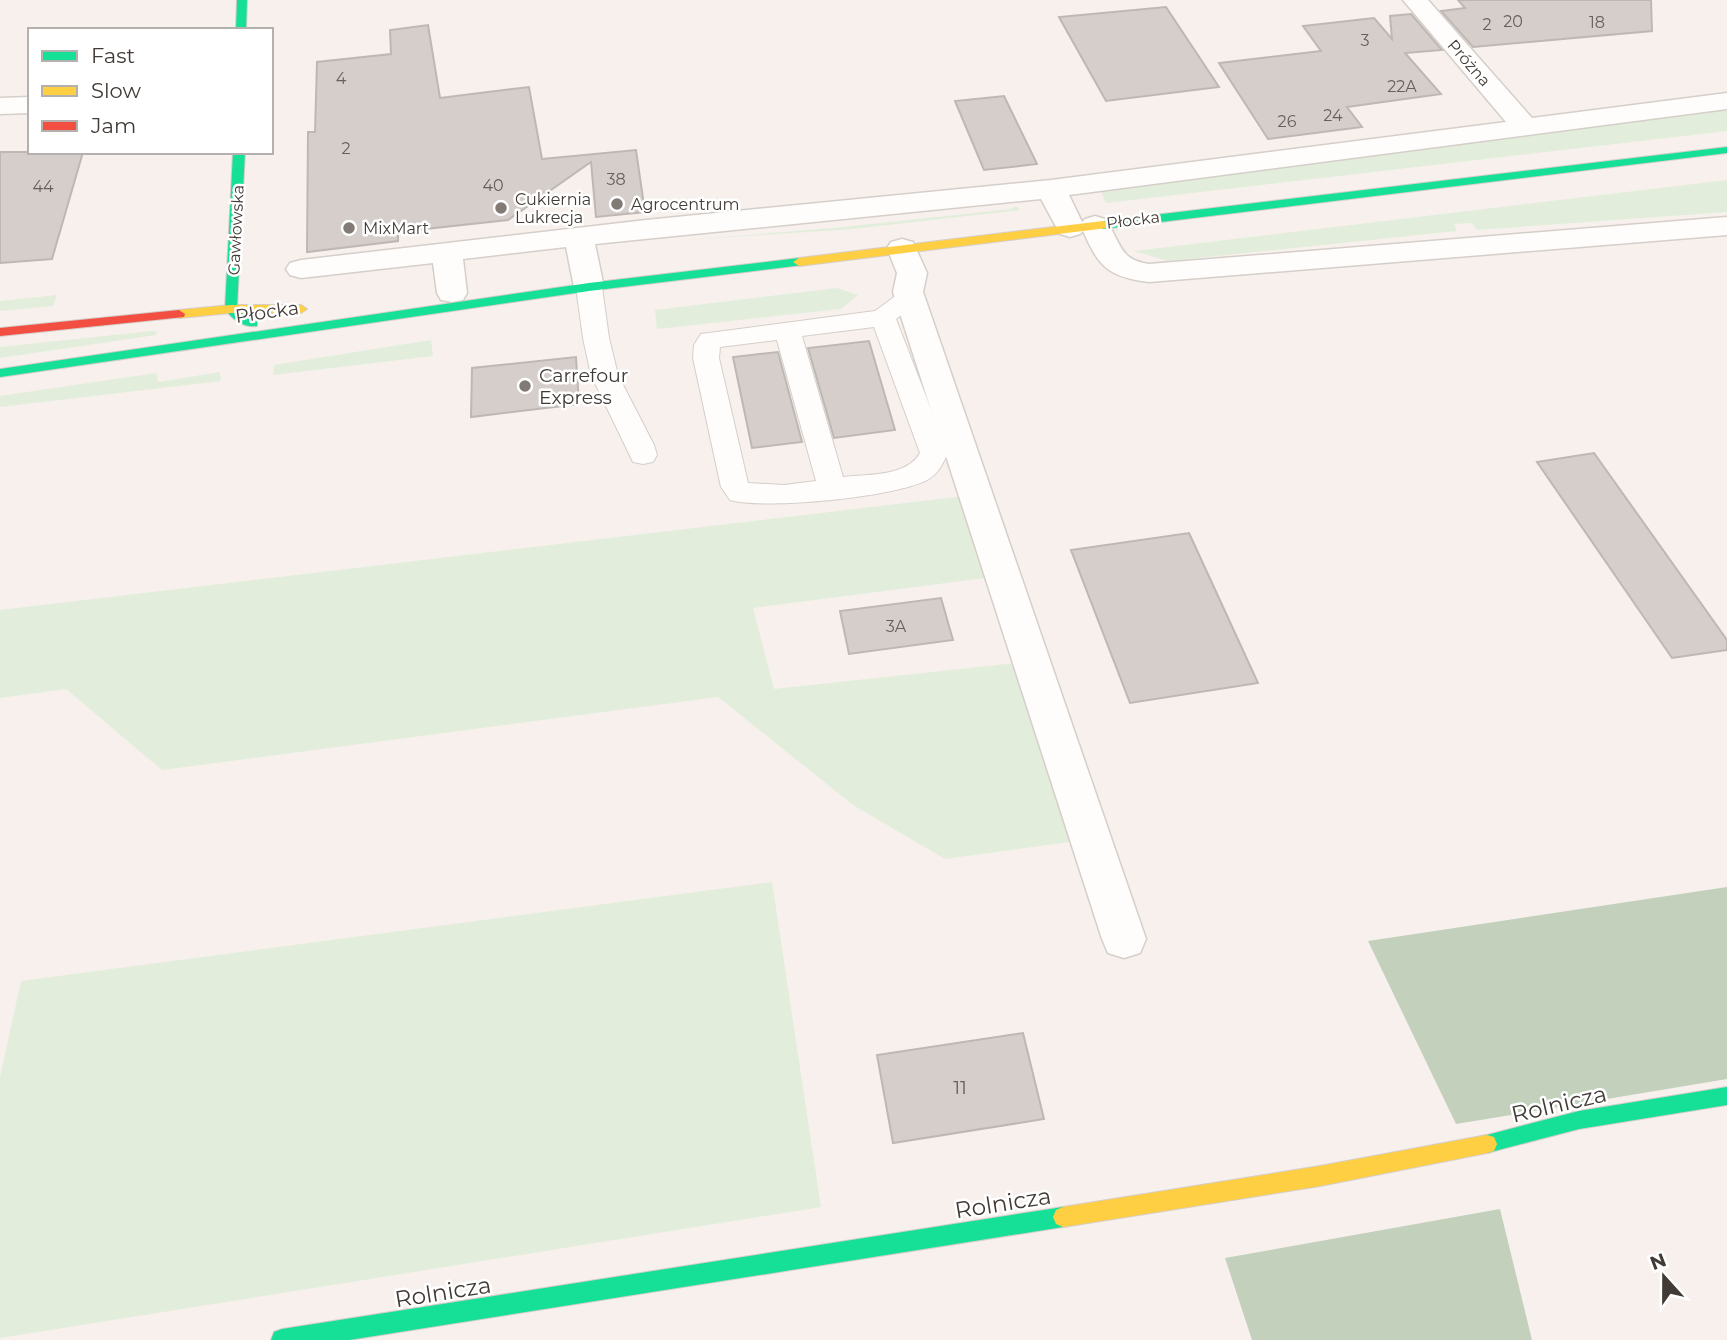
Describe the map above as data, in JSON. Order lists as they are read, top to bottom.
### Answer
{
  "streets": {
    "street": [
      "Próżna",
      "Płocka",
      "Gawłowska",
      "Rolnicza"
    ]
  },
  "crossings": [
    ["Płocka", "Gawłowska"]
  ],
  "places": [
    "Agrocentrum",
    "Cukiernia Lukrecja",
    "MixMart",
    "Carrefour Express"
  ],
  "house_numbers": [
    "20",
    "18",
    "2",
    "3",
    "4",
    "22A",
    "24",
    "26",
    "2",
    "38",
    "40",
    "44",
    "3A",
    "11"
  ],
  "legend": ["Fast", "Slow", "Jam"],
  "north": "top"
}
